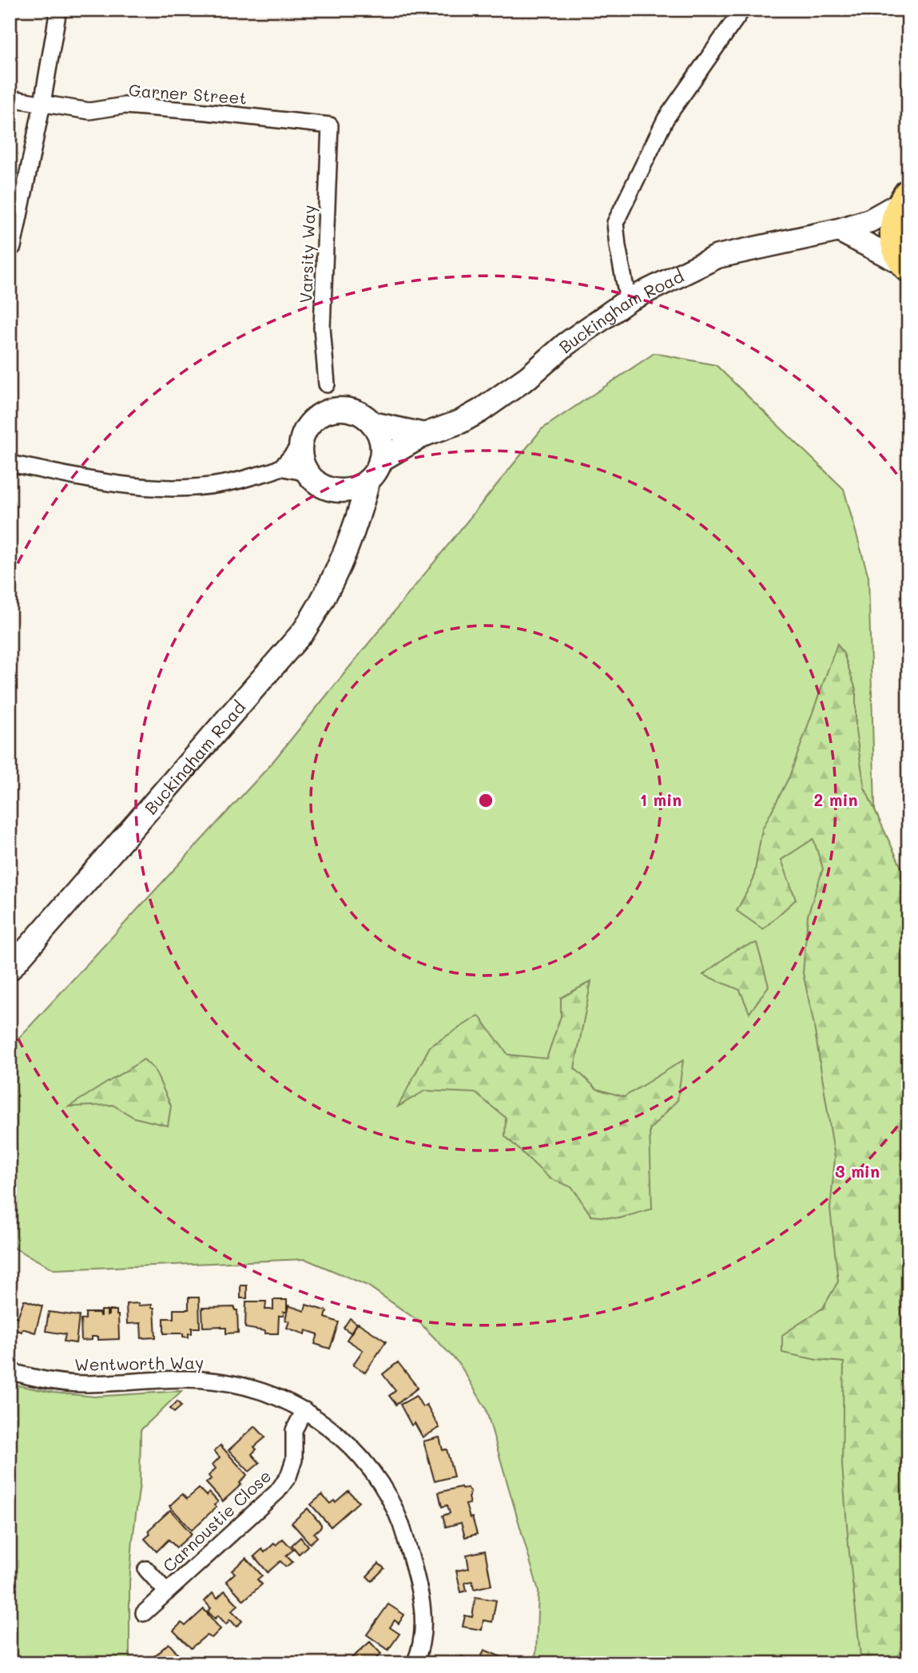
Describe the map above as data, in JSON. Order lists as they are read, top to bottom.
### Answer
{
  "streets": {
    "main road": ["Buckingham Road"],
    "street": [
      "Garner Street",
      "Varsity Way",
      "Wentworth Way",
      "Carnoustie Close"
    ]
  },
  "crossings": [
    ["Garner Street", "Varsity Way"],
    ["Wentworth Way", "Carnoustie Close"]
  ],
  "rings": ["1 min", "2 min", "3 min"]
}
